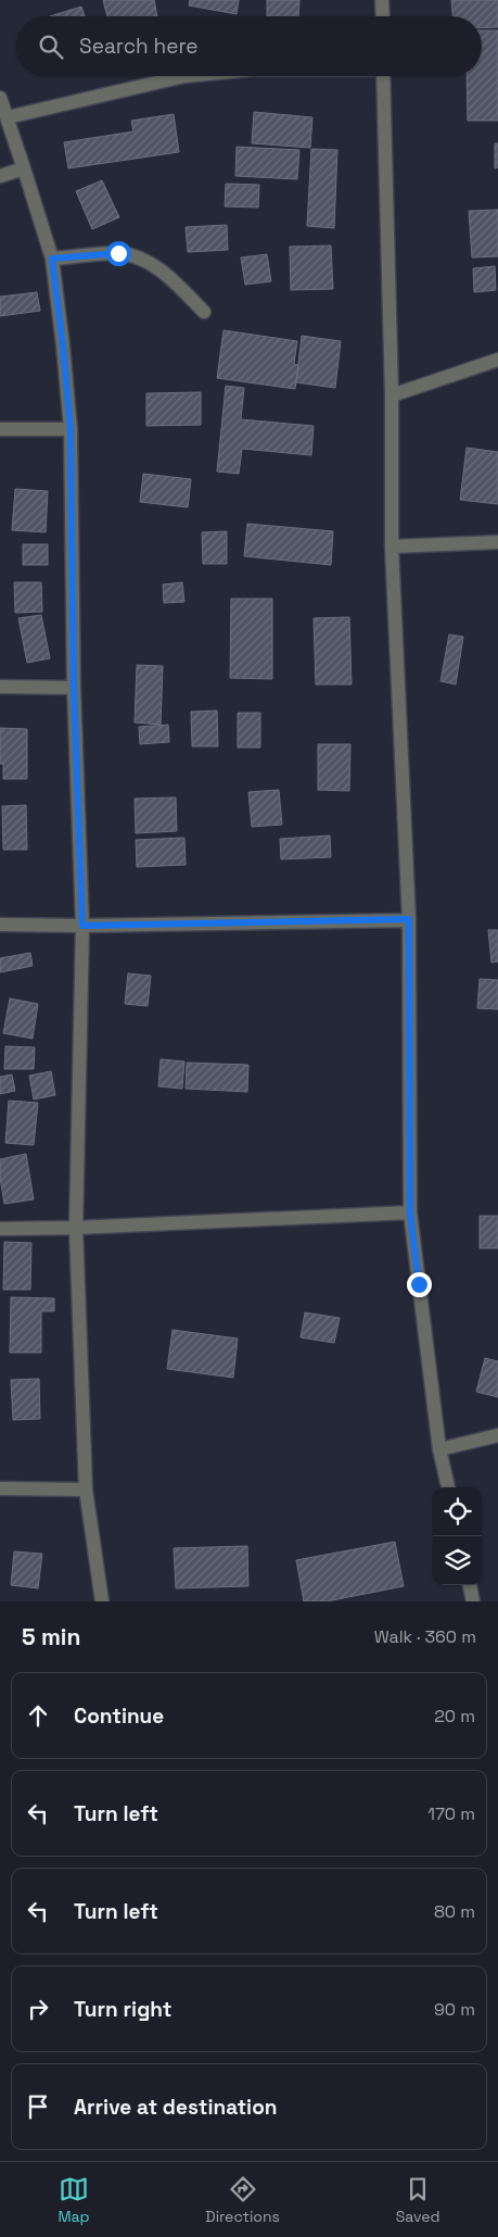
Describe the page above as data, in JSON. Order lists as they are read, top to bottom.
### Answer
{
  "page": {
    "search": "Search here",
    "heading": ["5 min", "Walk · 360 m"],
    "list": [
      ["Continue", "20 m"],
      ["Turn left", "170 m"],
      ["Turn left", "80 m"],
      ["Turn right", "90 m"],
      "Arrive at destination"
    ],
    "nav": ["Map", "Directions", "Saved"]
  }
}
